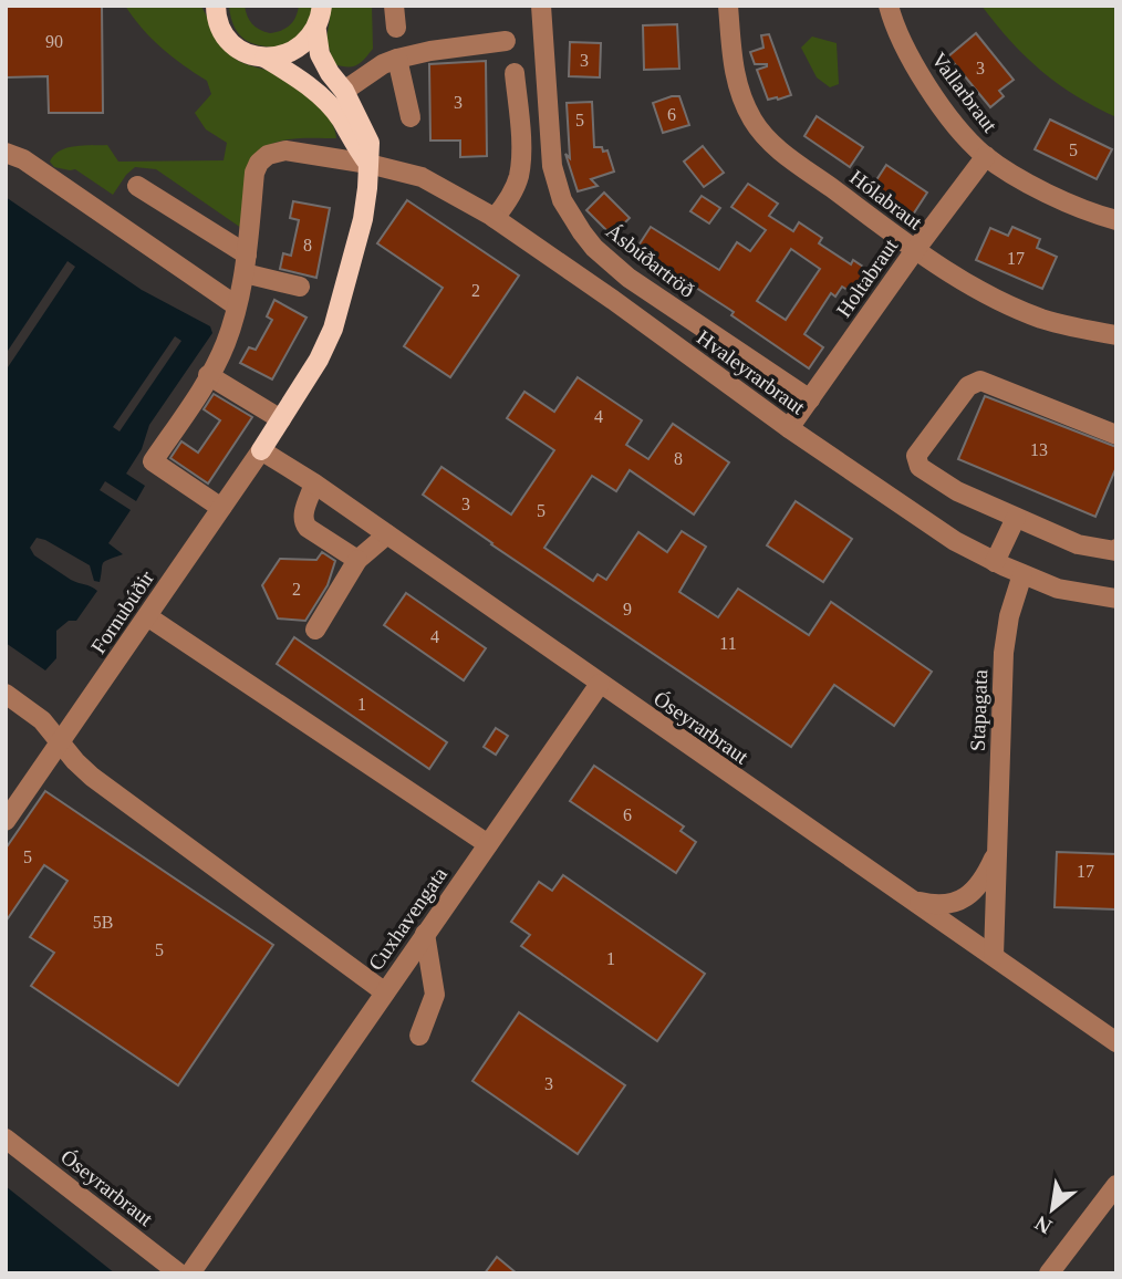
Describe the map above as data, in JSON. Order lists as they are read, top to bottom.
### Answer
{
  "streets": {
    "main road": ["Fornubúðir"],
    "street": [
      "Vallarbraut",
      "Hólabraut",
      "Ásbúðartröð",
      "Holtabraut",
      "Hvaleyrarbraut",
      "Stapagata",
      "Óseyrarbraut",
      "Cuxhavengata"
    ]
  },
  "crossings": [
    ["Vallarbraut", "Holtabraut"],
    ["Hólabraut", "Holtabraut"],
    ["Ásbúðartröð", "Holtabraut"],
    ["Holtabraut", "Hvaleyrarbraut"],
    ["Hvaleyrarbraut", "Fornubúðir"],
    ["Hvaleyrarbraut", "Stapagata"],
    ["Fornubúðir", "Óseyrarbraut"],
    ["Stapagata", "Óseyrarbraut"],
    ["Óseyrarbraut", "Cuxhavengata"]
  ],
  "house_numbers": [
    "90",
    "3",
    "3",
    "3",
    "6",
    "5",
    "5",
    "8",
    "17",
    "2",
    "4",
    "13",
    "8",
    "3",
    "5",
    "2",
    "9",
    "4",
    "11",
    "1",
    "6",
    "5",
    "17",
    "5B",
    "5",
    "1",
    "3"
  ],
  "north": "bottom left"
}
